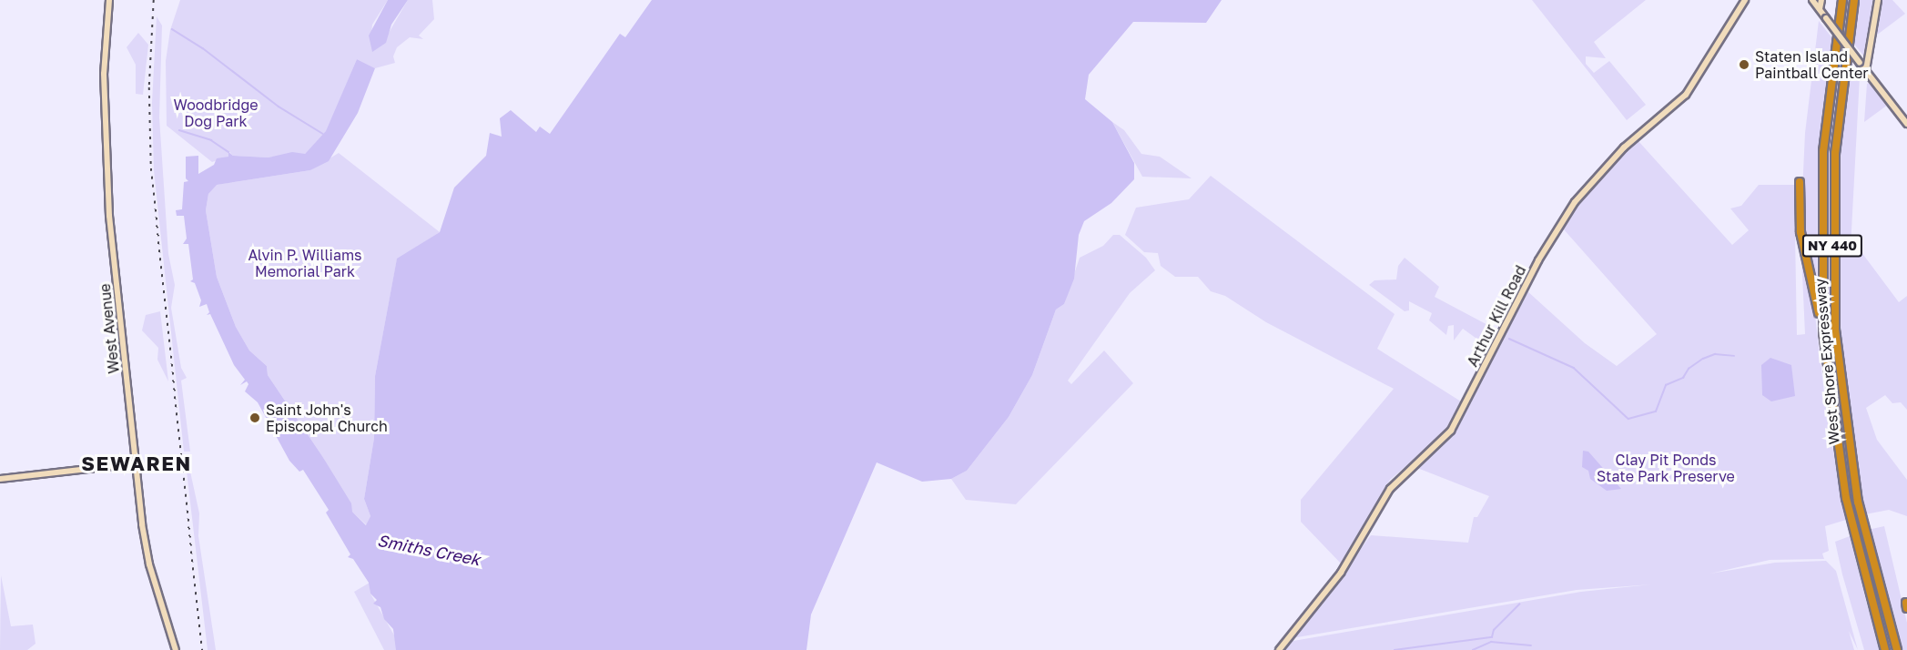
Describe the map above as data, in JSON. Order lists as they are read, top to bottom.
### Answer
{
  "streets": {
    "highway": ["NY 440", "West Shore Expressway"],
    "street": ["Arthur Kill Road", "West Avenue"]
  },
  "districts": ["SEWAREN"],
  "water": ["Smiths Creek"],
  "parks": ["Woodbridge Dog Park", "Alvin P. Williams Memorial Park", "Clay Pit Ponds State Park Preserve"],
  "places": ["Staten Island Paintball Center", "Saint John's Episcopal Church"]
}
